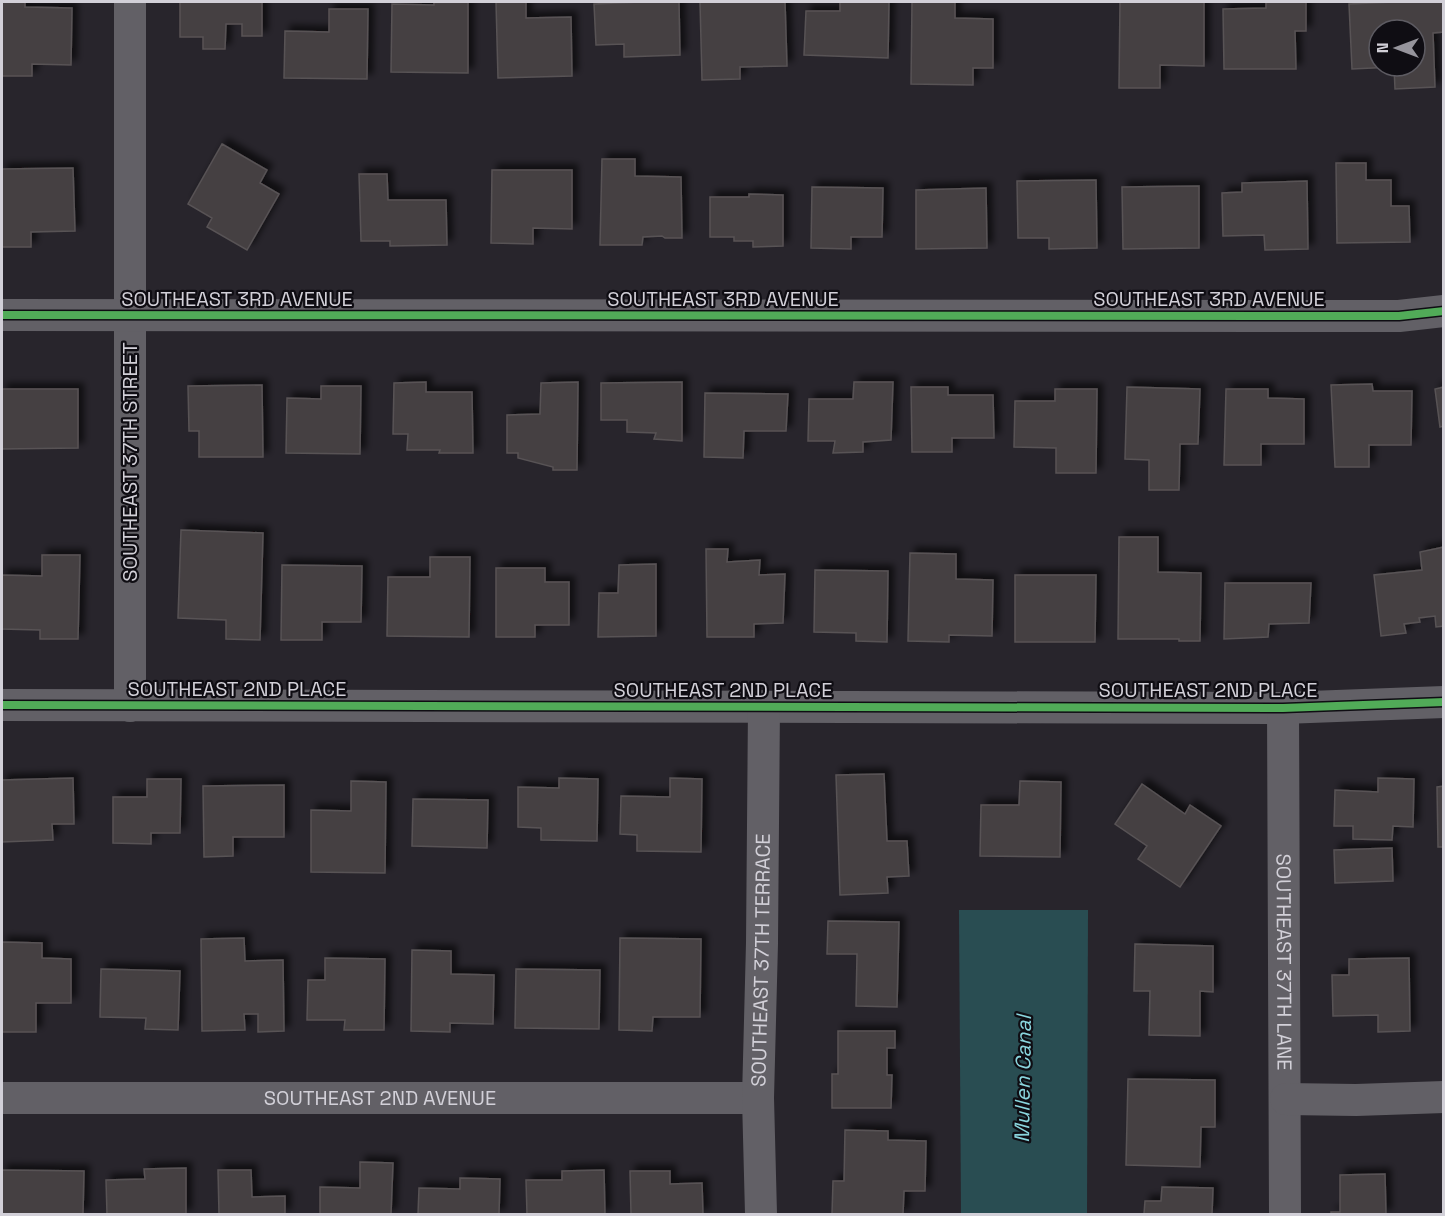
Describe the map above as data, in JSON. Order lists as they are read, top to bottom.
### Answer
{
  "streets": {
    "street": [
      "SOUTHEAST 3RD AVENUE",
      "SOUTHEAST 37TH STREET",
      "SOUTHEAST 2ND PLACE",
      "SOUTHEAST 37TH TERRACE",
      "SOUTHEAST 37TH LANE",
      "SOUTHEAST 2ND AVENUE"
    ]
  },
  "crossings": [
    ["SOUTHEAST 3RD AVENUE", "SOUTHEAST 37TH STREET"],
    ["SOUTHEAST 37TH STREET", "SOUTHEAST 2ND PLACE"],
    ["SOUTHEAST 2ND PLACE", "SOUTHEAST 37TH TERRACE"],
    ["SOUTHEAST 2ND PLACE", "SOUTHEAST 37TH LANE"],
    ["SOUTHEAST 37TH TERRACE", "SOUTHEAST 2ND AVENUE"]
  ],
  "water": ["Mullen Canal"],
  "north": "left"
}
